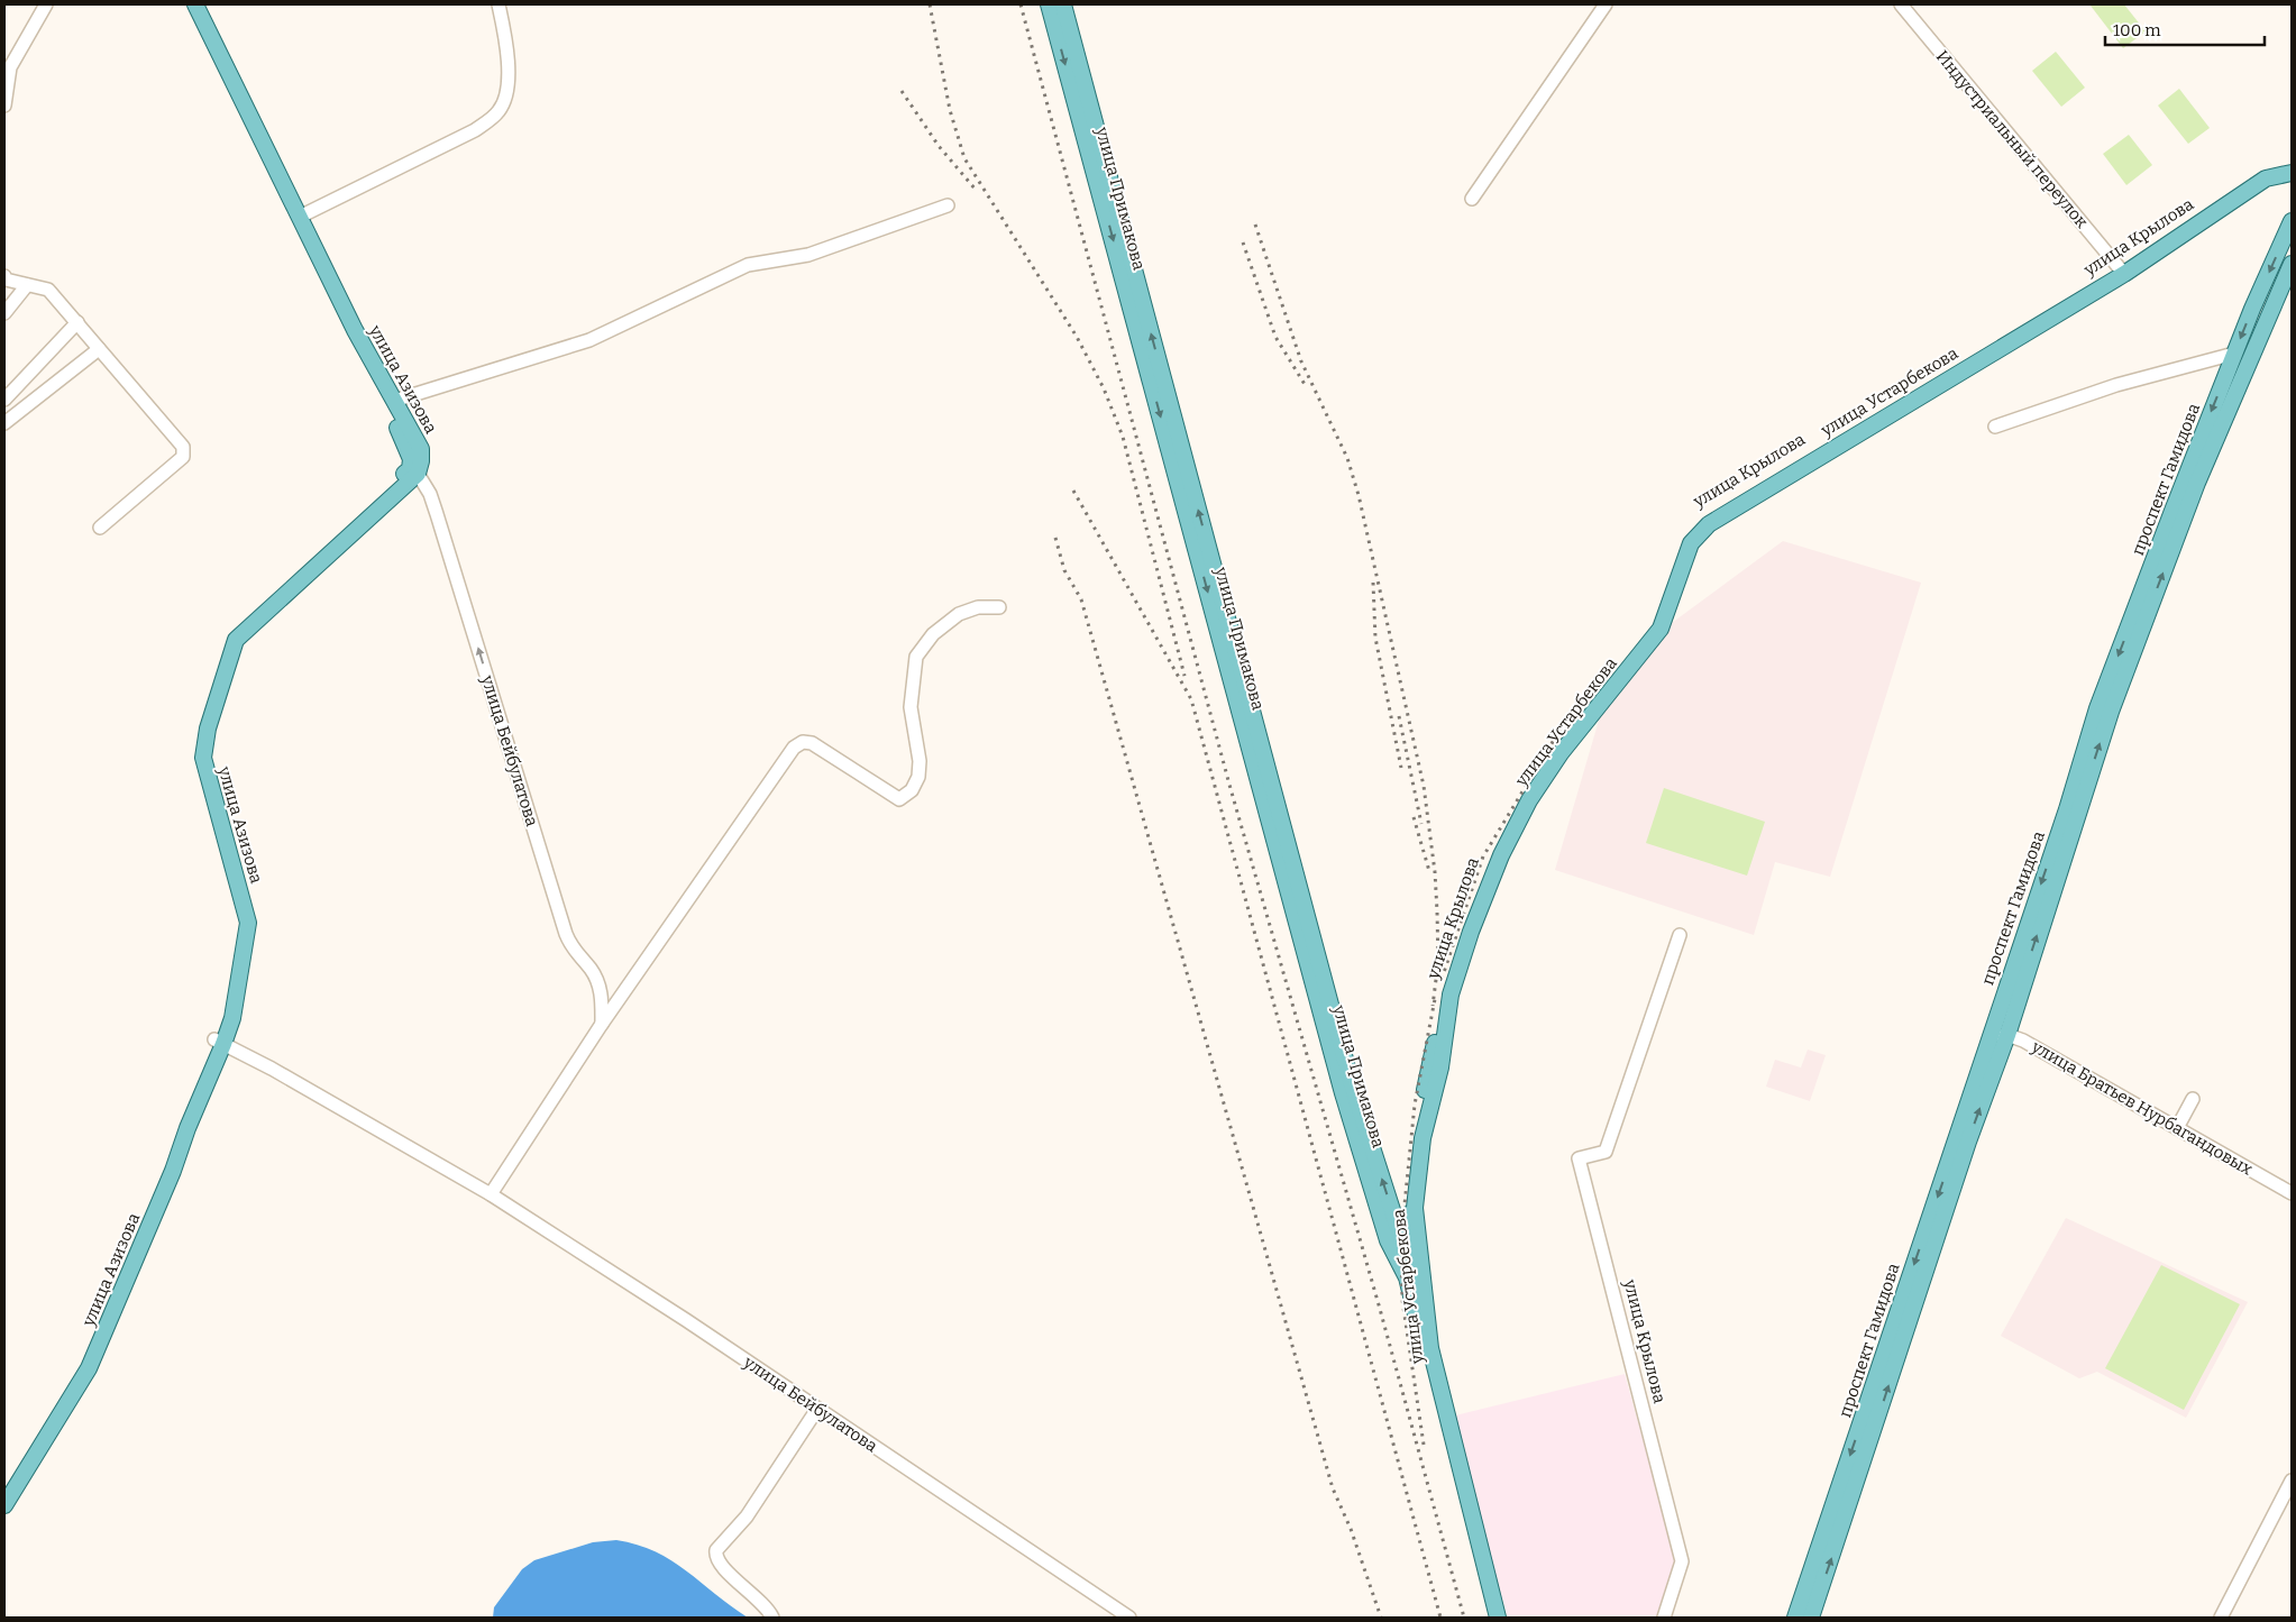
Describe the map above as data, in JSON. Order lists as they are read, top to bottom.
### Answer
{
  "streets": {
    "main road": [
      "улица Примакова",
      "улица Крылова",
      "улица Азизова",
      "улица Устарбекова",
      "проспект Гамидова"
    ],
    "street": ["Индустриальный переулок", "улица Бейбулатова", "улица Братьев Нурбагандовых"]
  },
  "crossings": [
    ["Индустриальный переулок", "улица Крылова"],
    ["Индустриальный переулок", "улица Устарбекова"],
    ["улица Примакова", "улица Крылова"],
    ["улица Крылова", "улица Устарбекова"],
    ["улица Азизова", "улица Бейбулатова"],
    ["проспект Гамидова", "улица Братьев Нурбагандовых"]
  ],
  "scale_bar": "100 m"
}
